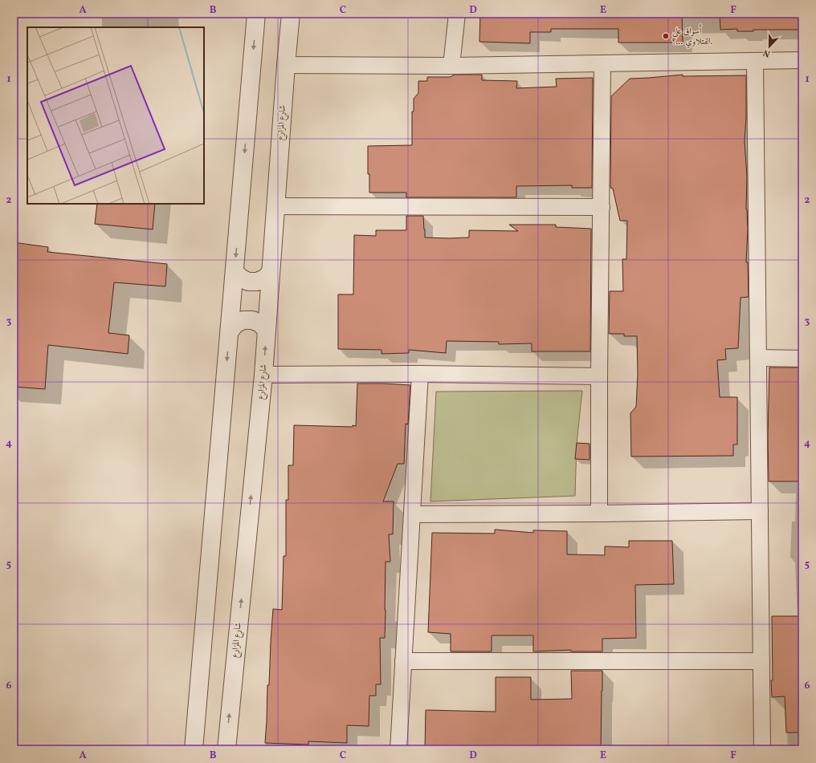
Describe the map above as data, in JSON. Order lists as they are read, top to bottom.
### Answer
{
  "streets": {
    "street": ["شارع المزارع"]
  },
  "places": ["أسواق علي الفتلاوي ...؟."],
  "north": "bottom",
  "grid": {
    "columns": [
      "A",
      "B",
      "C",
      "D",
      "E",
      "F"
    ],
    "rows": [
      "1",
      "2",
      "3",
      "4",
      "5",
      "6"
    ]
  }
}
